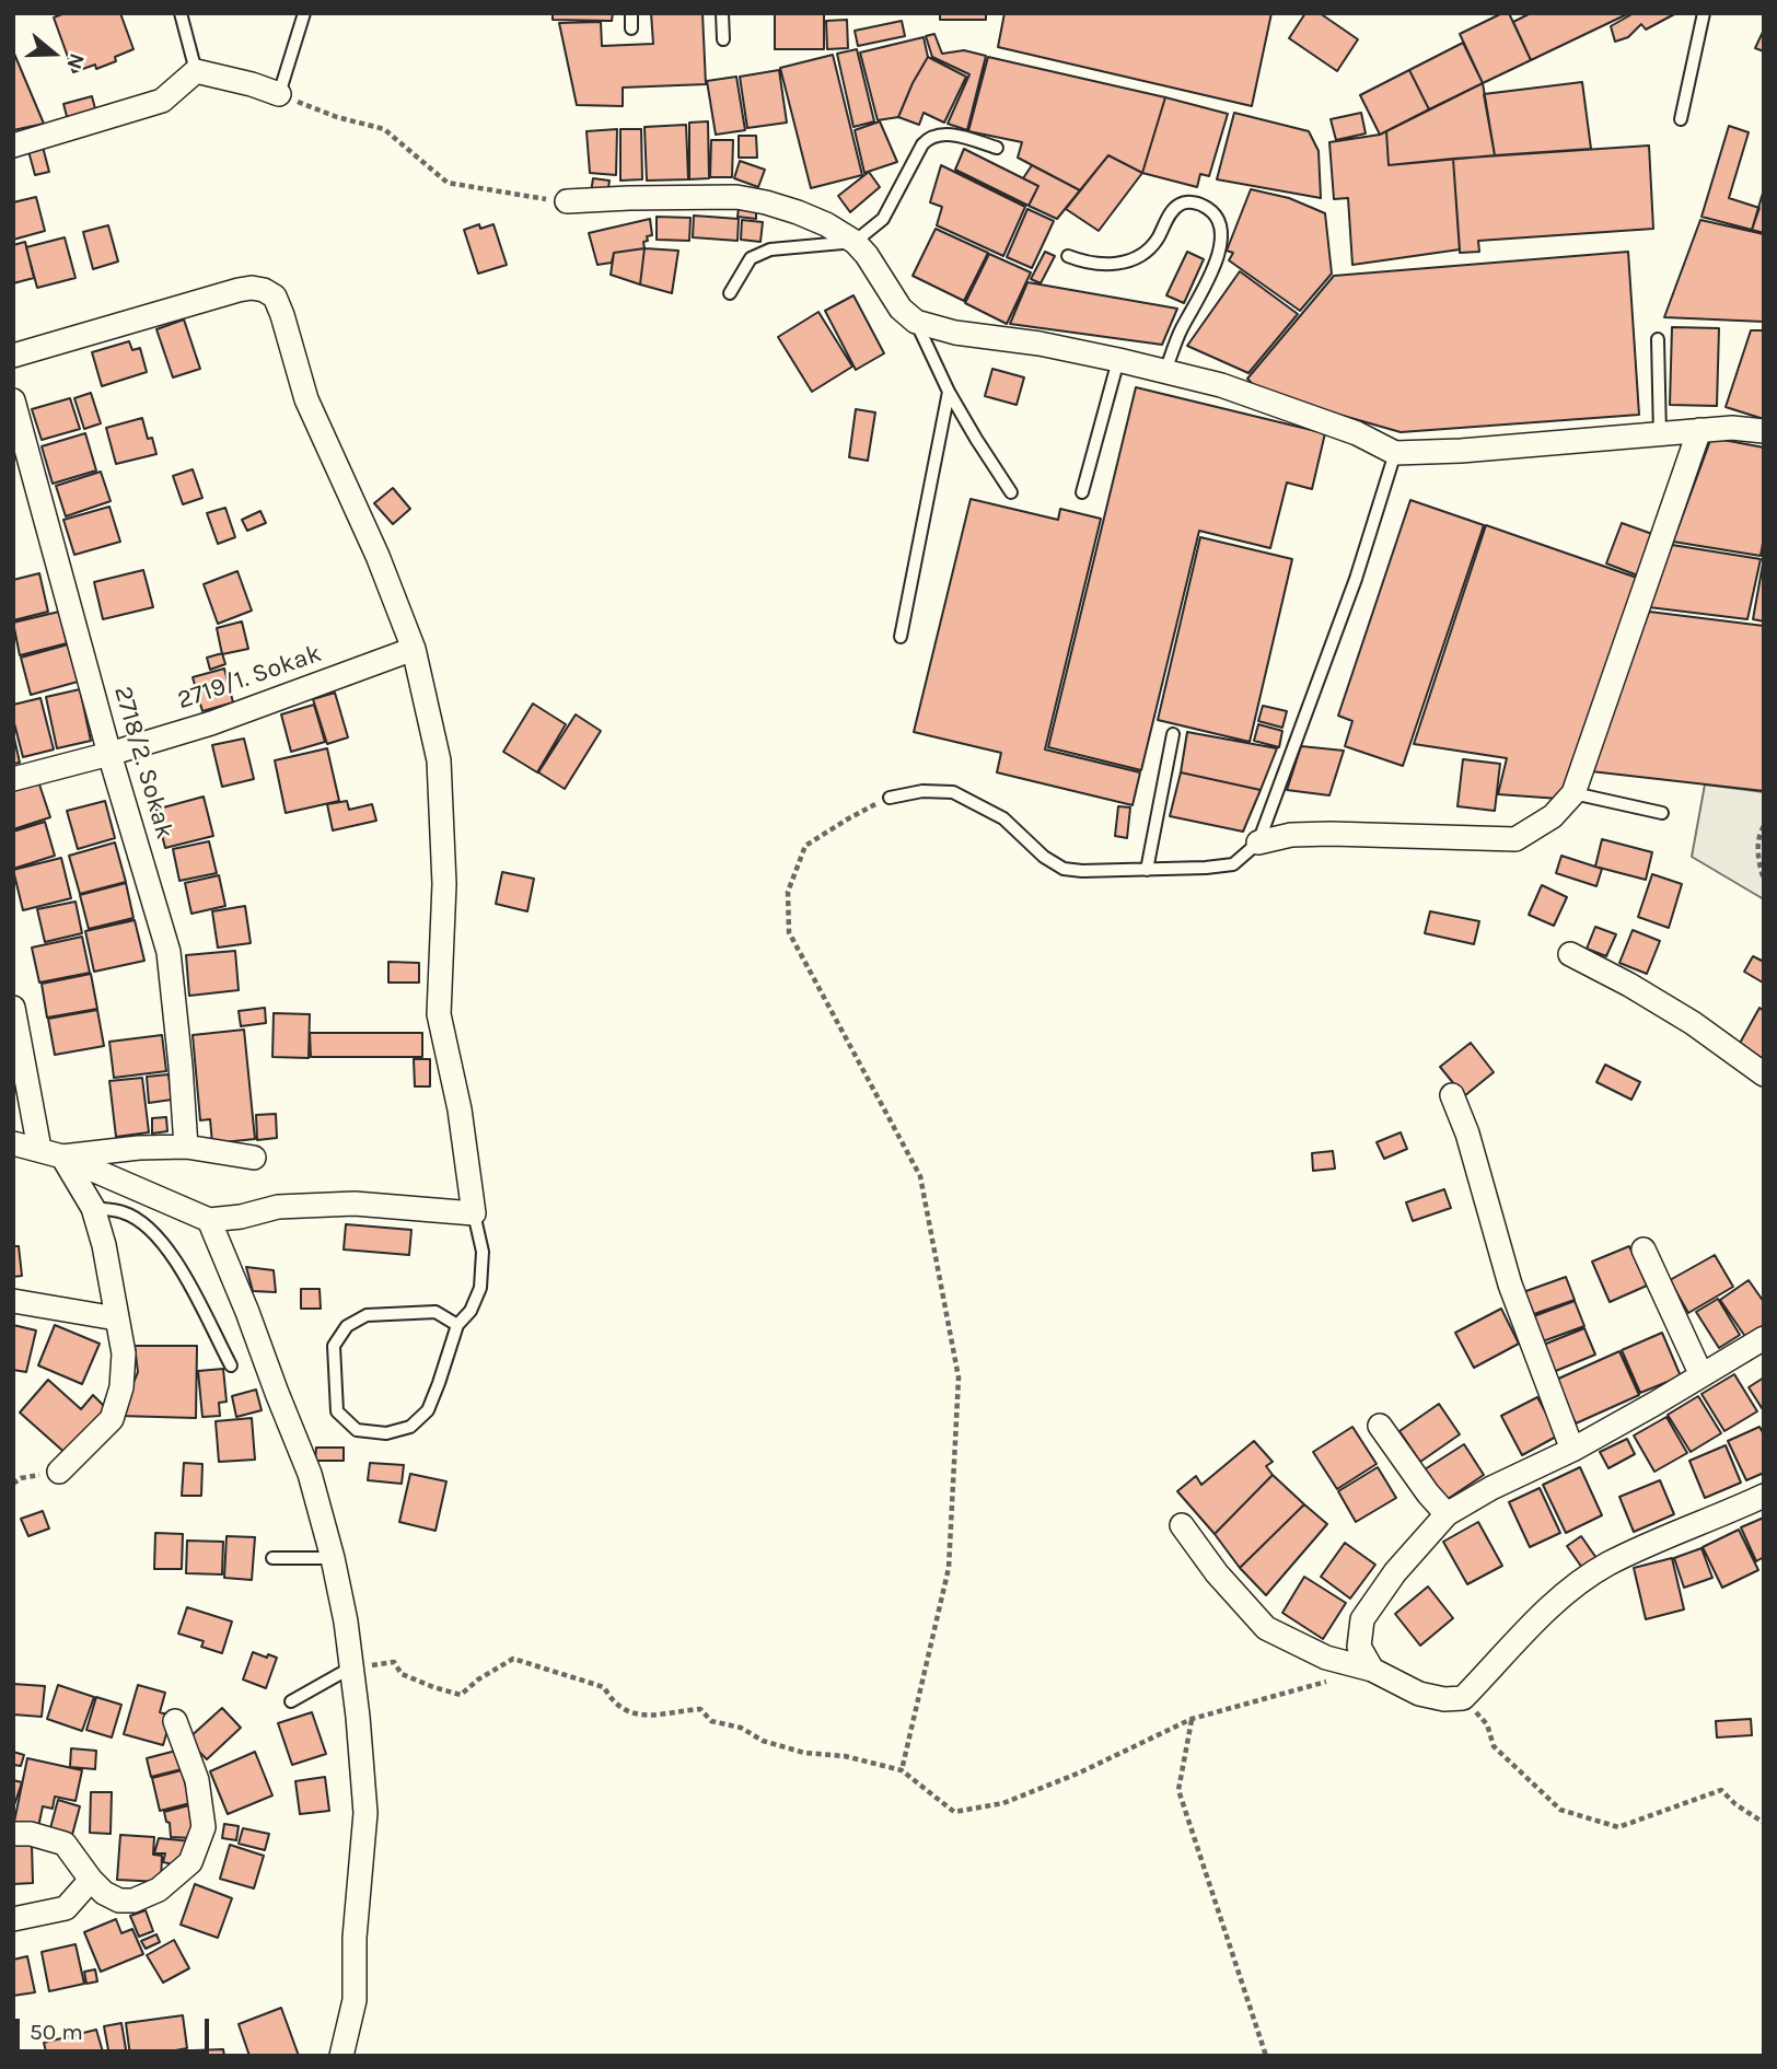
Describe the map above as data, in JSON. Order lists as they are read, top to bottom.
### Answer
{
  "streets": {
    "street": ["2719/1. Sokak", "2718/2. Sokak"]
  },
  "crossings": [
    ["2719/1. Sokak", "2718/2. Sokak"]
  ],
  "scale_bar": "50 m",
  "north": "right"
}
